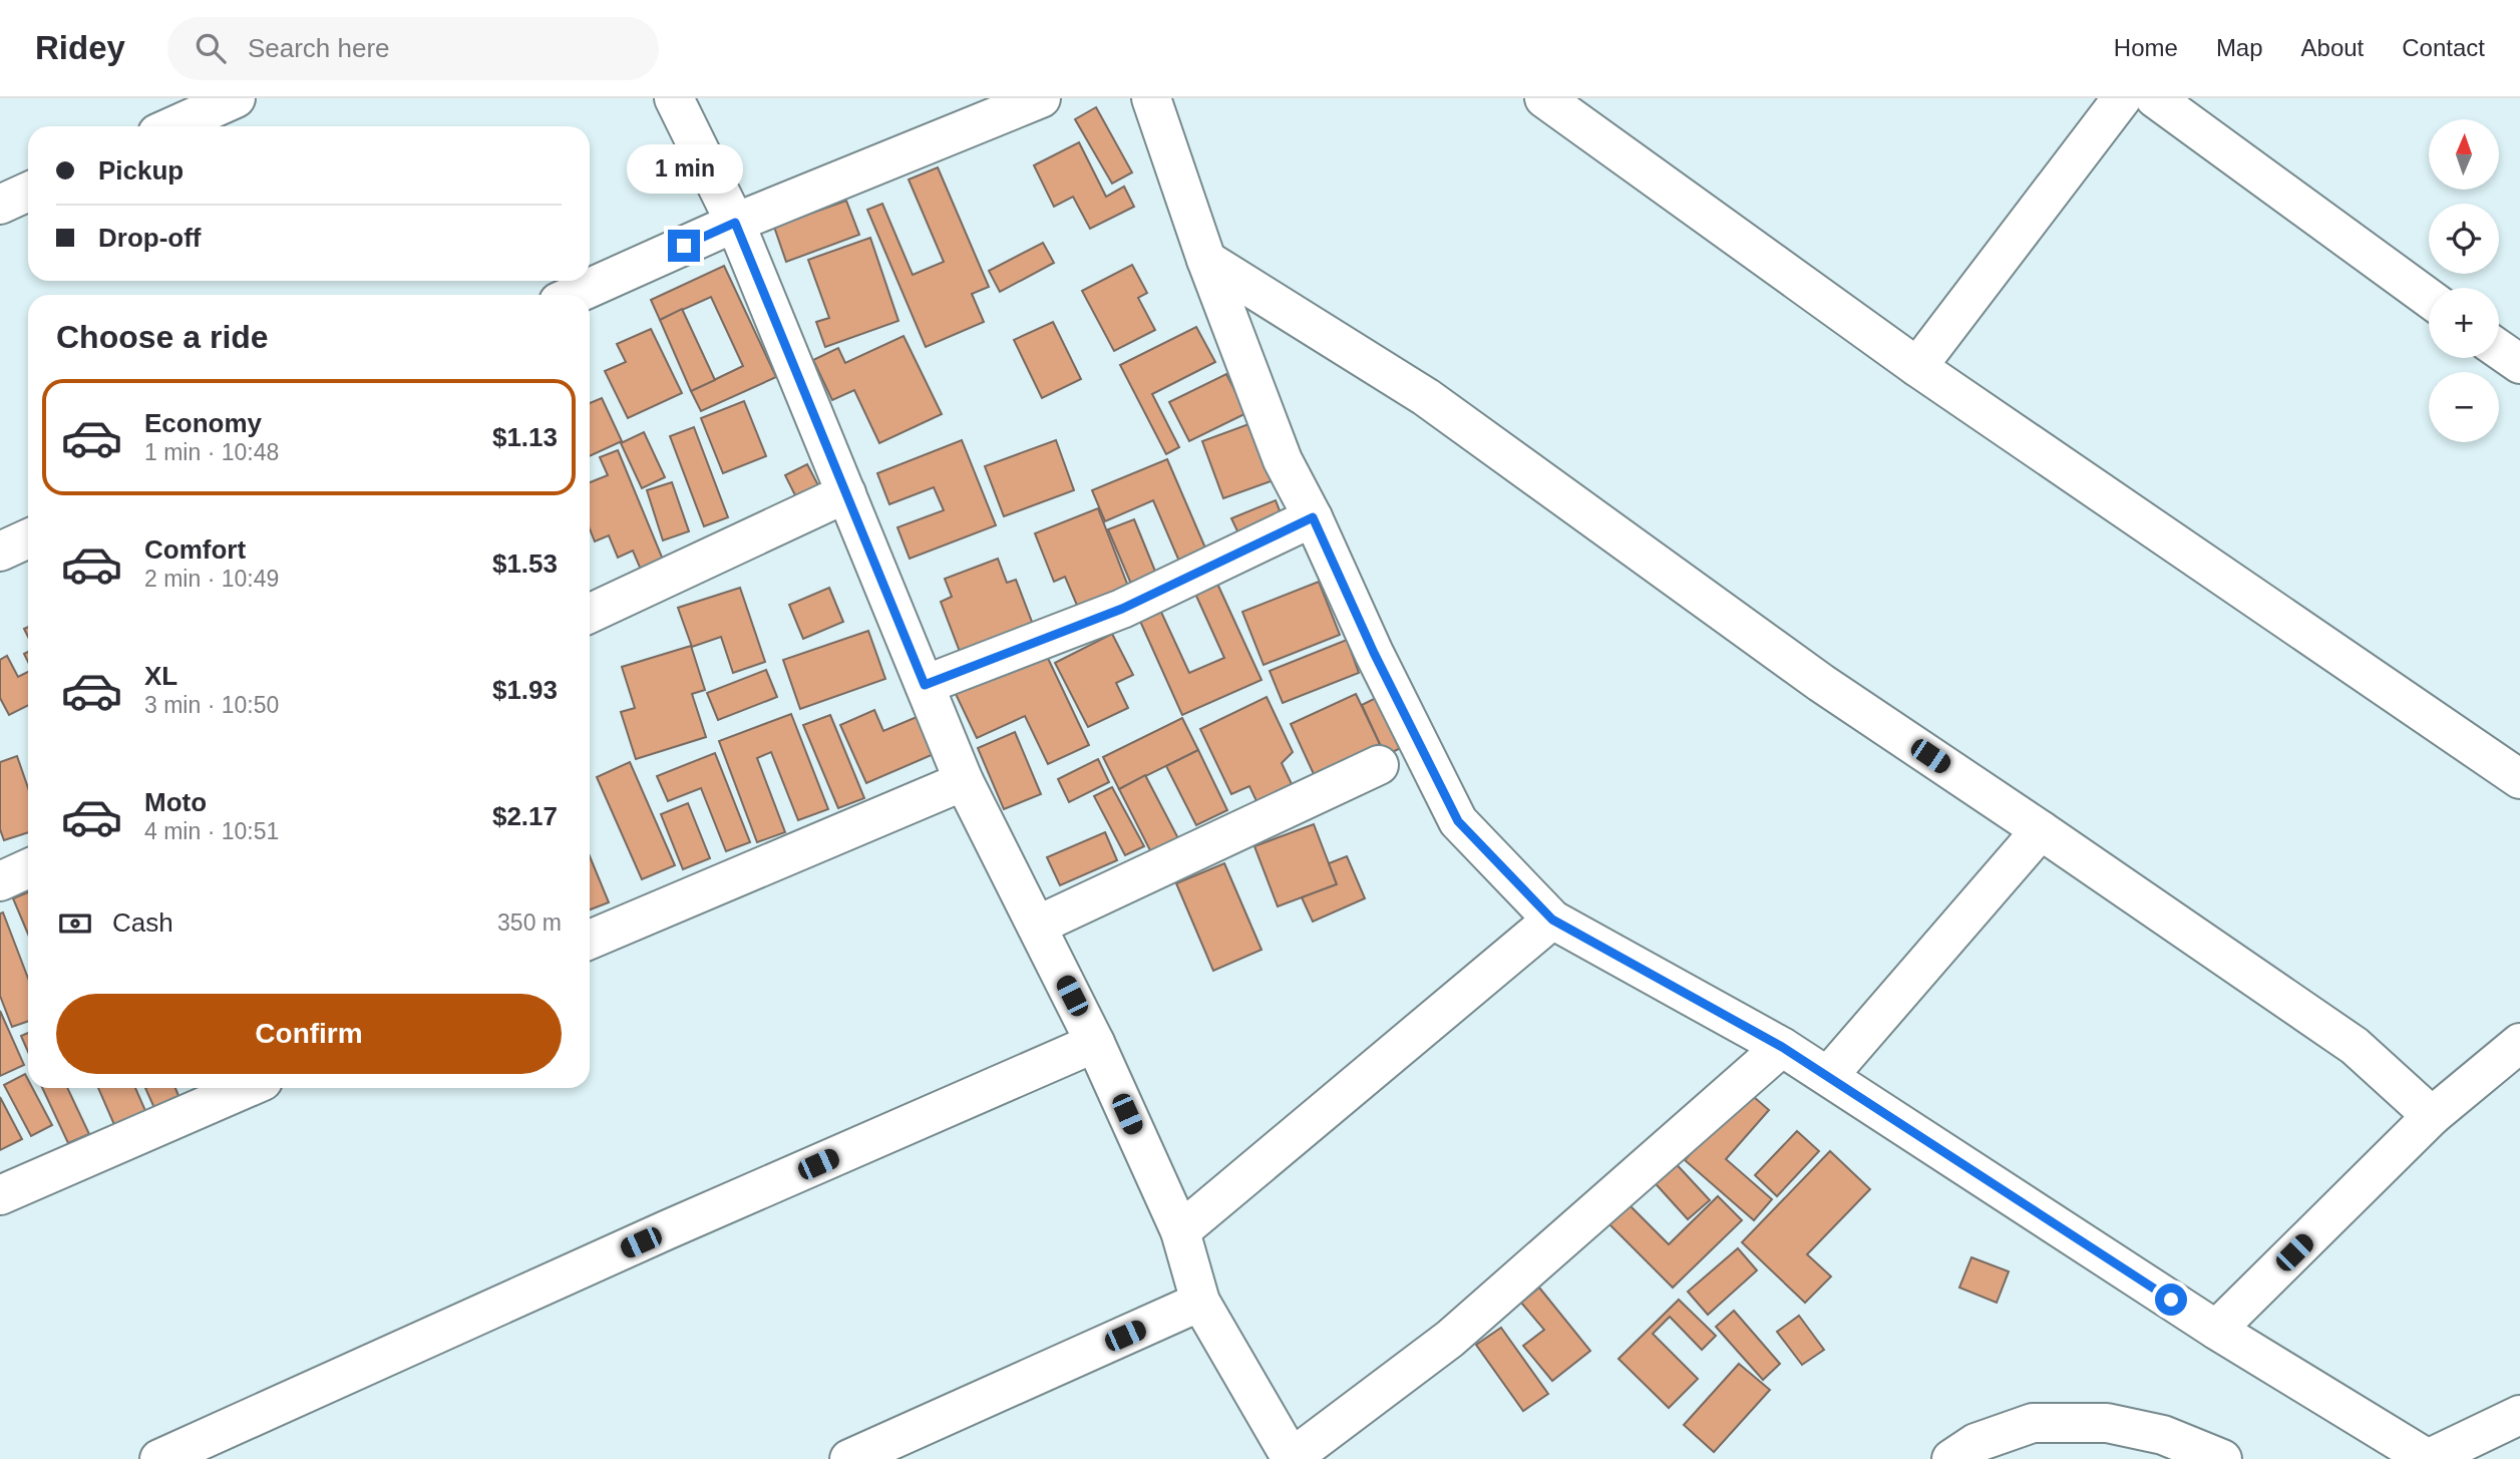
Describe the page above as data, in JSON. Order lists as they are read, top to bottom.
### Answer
{
  "north": "top",
  "page": {
    "header": "Ridey",
    "search": "Search here",
    "nav": [
      "Home",
      "Map",
      "About",
      "Contact"
    ],
    "map_buttons": ["+", "−"],
    "banner": ["Pickup", "Drop-off"],
    "bubble": "1 min",
    "heading": "Choose a ride",
    "list": [
      {
        "name": "Economy",
        "note": "1 min · 10:48",
        "value": "$1.13"
      },
      {
        "name": "Comfort",
        "note": "2 min · 10:49",
        "value": "$1.53"
      },
      {
        "name": "XL",
        "note": "3 min · 10:50",
        "value": "$1.93"
      },
      {
        "name": "Moto",
        "note": "4 min · 10:51",
        "value": "$2.17"
      }
    ],
    "pay": ["Cash", "350 m"],
    "buttons": "Confirm"
  }
}
